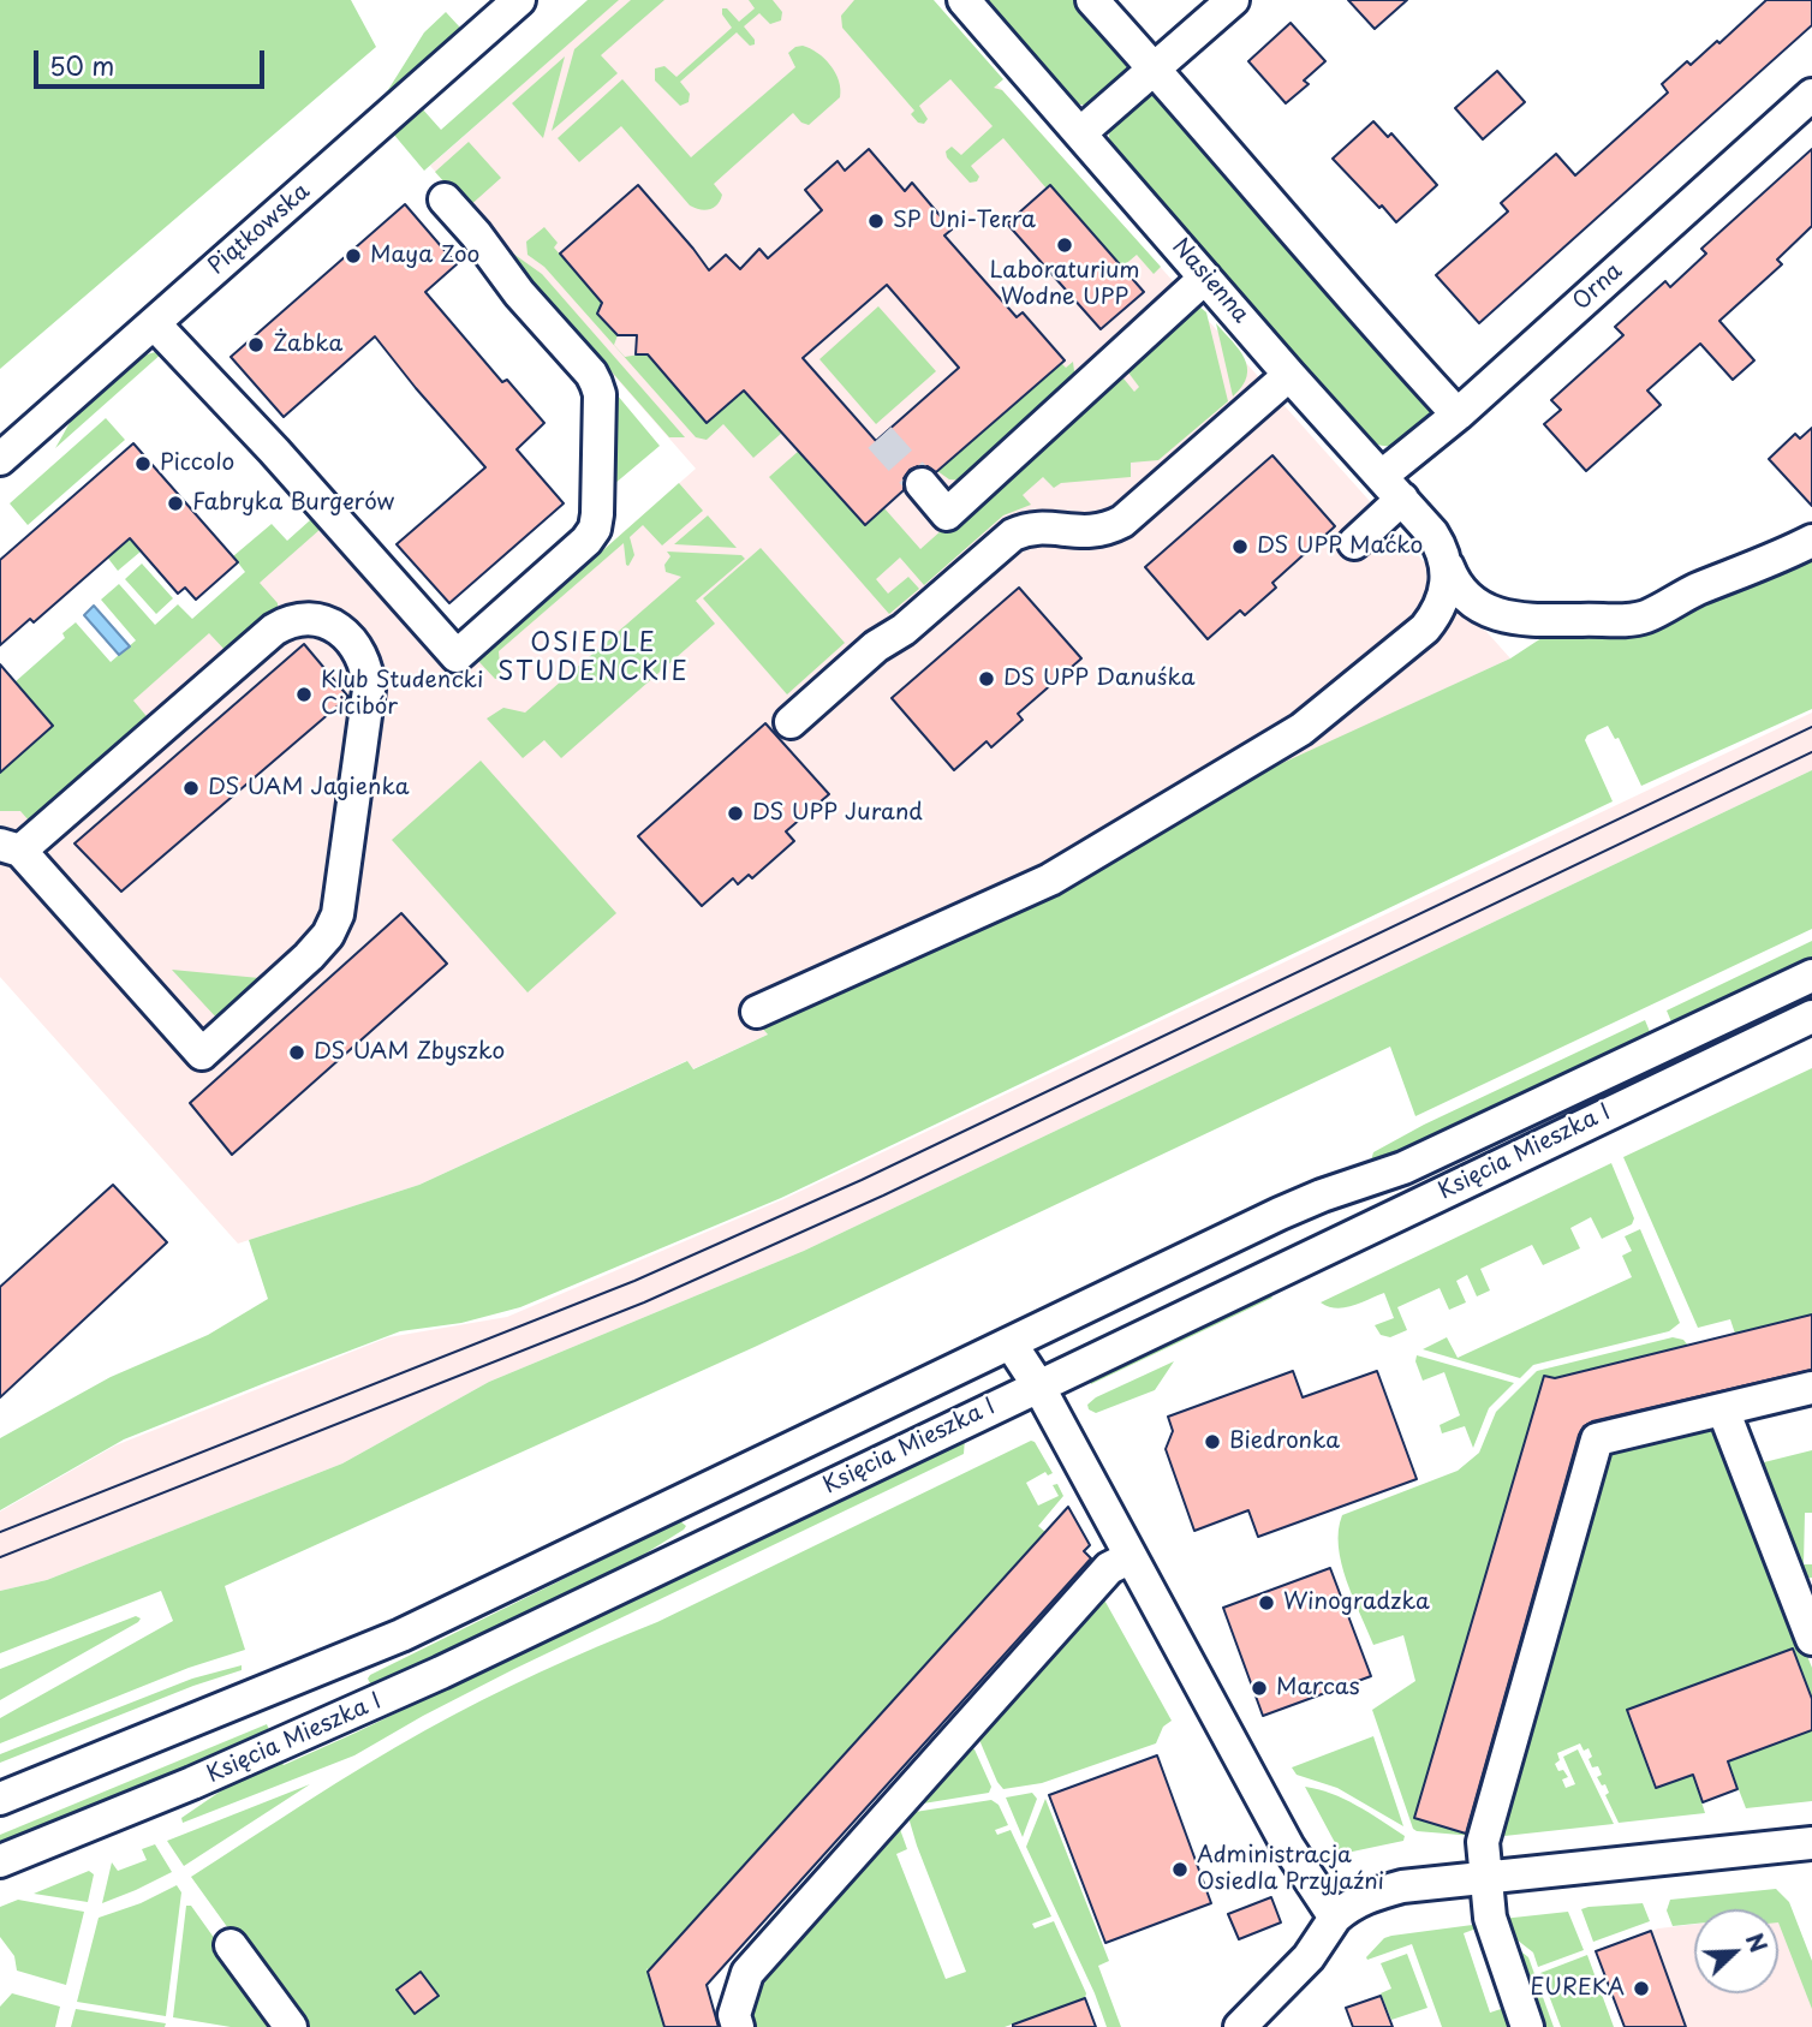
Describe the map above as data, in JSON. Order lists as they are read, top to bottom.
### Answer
{
  "streets": {
    "street": [
      "Piątkowska",
      "Nasienna",
      "Orna",
      "Księcia Mieszka I"
    ]
  },
  "crossings": [
    ["Nasienna", "Orna"]
  ],
  "districts": ["OSIEDLE STUDENCKIE"],
  "places": [
    "SP Uni-Terra",
    "Laboraturium Wodne UPP",
    "Maya Zoo",
    "Żabka",
    "Piccolo",
    "Fabryka Burgerów",
    "DS UPP Maćko",
    "DS UPP Danuśka",
    "Klub Studencki Cicibór",
    "DS UAM Jagienka",
    "DS UPP Jurand",
    "DS UAM Zbyszko",
    "Biedronka",
    "Winogradzka",
    "Marcas",
    "Administracja Osiedla Przyjaźni",
    "EUREKA"
  ],
  "scale_bar": "50 m",
  "north": "top right"
}
